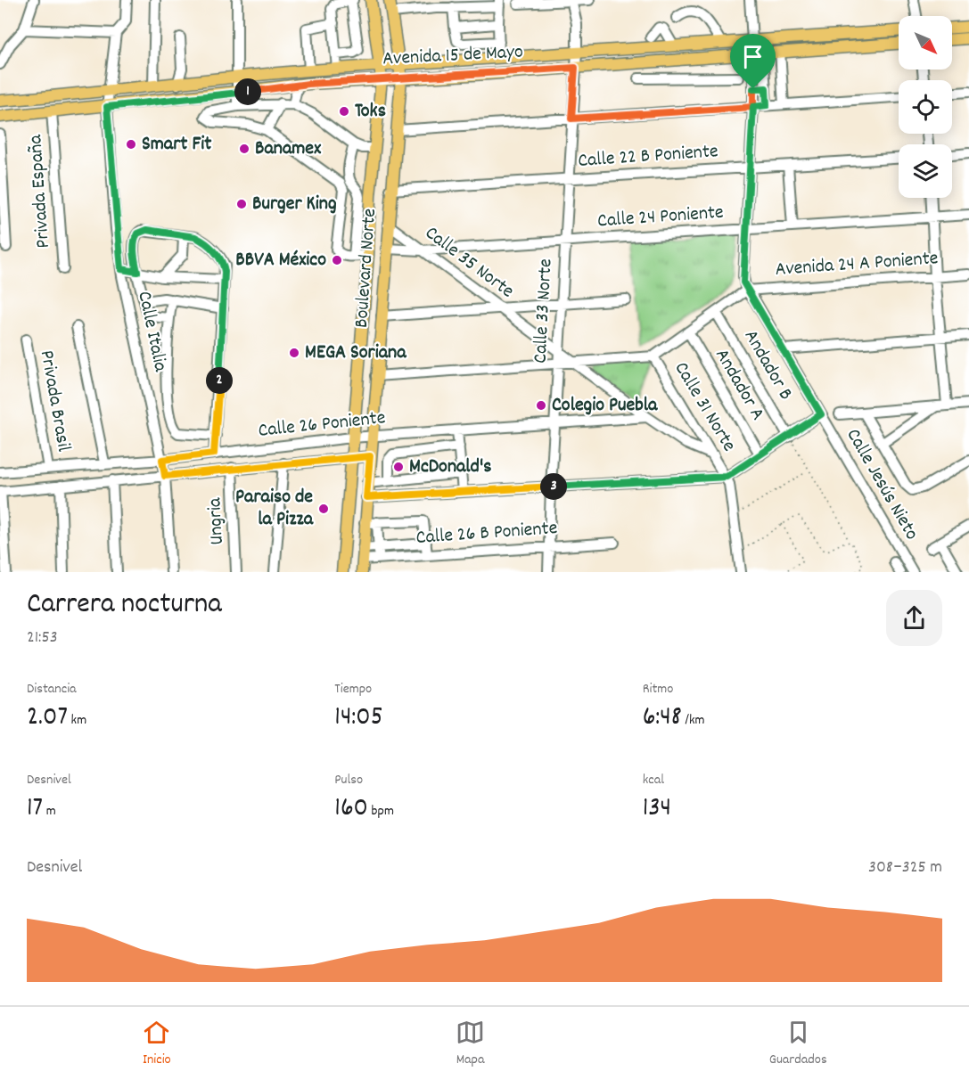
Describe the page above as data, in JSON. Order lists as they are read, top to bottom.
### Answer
{
  "streets": {
    "main road": ["Avenida 15 de Mayo", "Boulevard Norte"],
    "street": [
      "Calle 22 B Poniente",
      "Privada España",
      "Calle 24 Poniente",
      "Calle 35 Norte",
      "Avenida 24 A Poniente",
      "Calle 33 Norte",
      "Calle Italia",
      "Andador B",
      "Andador A",
      "Privada Brasil",
      "Calle 31 Norte",
      "Calle 26 Poniente",
      "Calle Jesús Nieto",
      "Ungria",
      "Calle 26 B Poniente"
    ]
  },
  "crossings": [
    ["Avenida 15 de Mayo", "Privada España"],
    ["Avenida 15 de Mayo", "Boulevard Norte"],
    ["Avenida 15 de Mayo", "Calle 33 Norte"],
    ["Avenida 15 de Mayo", "Calle Italia"],
    ["Calle 22 B Poniente", "Boulevard Norte"],
    ["Calle 22 B Poniente", "Calle 33 Norte"],
    ["Calle 24 Poniente", "Calle 35 Norte"],
    ["Calle 24 Poniente", "Boulevard Norte"],
    ["Calle 24 Poniente", "Calle 33 Norte"],
    ["Calle 35 Norte", "Boulevard Norte"],
    ["Calle 35 Norte", "Calle 33 Norte"],
    ["Calle 35 Norte", "Calle 31 Norte"],
    ["Calle 35 Norte", "Calle 26 Poniente"],
    ["Avenida 24 A Poniente", "Calle Jesús Nieto"],
    ["Boulevard Norte", "Calle 26 Poniente"],
    ["Boulevard Norte", "Calle 26 B Poniente"],
    ["Calle 33 Norte", "Calle 26 Poniente"],
    ["Calle 33 Norte", "Calle 26 B Poniente"],
    ["Calle Italia", "Calle 26 Poniente"],
    ["Privada Brasil", "Calle 26 Poniente"],
    ["Calle 26 Poniente", "Ungria"]
  ],
  "places": [
    "Toks",
    "Smart Fit",
    "Banamex",
    "Burger King",
    "BBVA México",
    "MEGA Soriana",
    "Colegio Puebla",
    "McDonald's",
    "Paraiso de la Pizza"
  ],
  "north": "bottom right",
  "page": {
    "pins": ["1", "2", "3"],
    "heading": ["Carrera nocturna", "21:53"],
    "stats": [
      ["Distancia", "2.07 km"],
      ["Tiempo", "14:05"],
      ["Ritmo", "6:48 /km"],
      ["Desnivel", "17 m"],
      ["Pulso", "160 bpm"],
      ["kcal", "134"]
    ],
    "chart": ["Desnivel", "308–325 m"],
    "tabs": ["Inicio", "Mapa", "Guardados"]
  }
}
